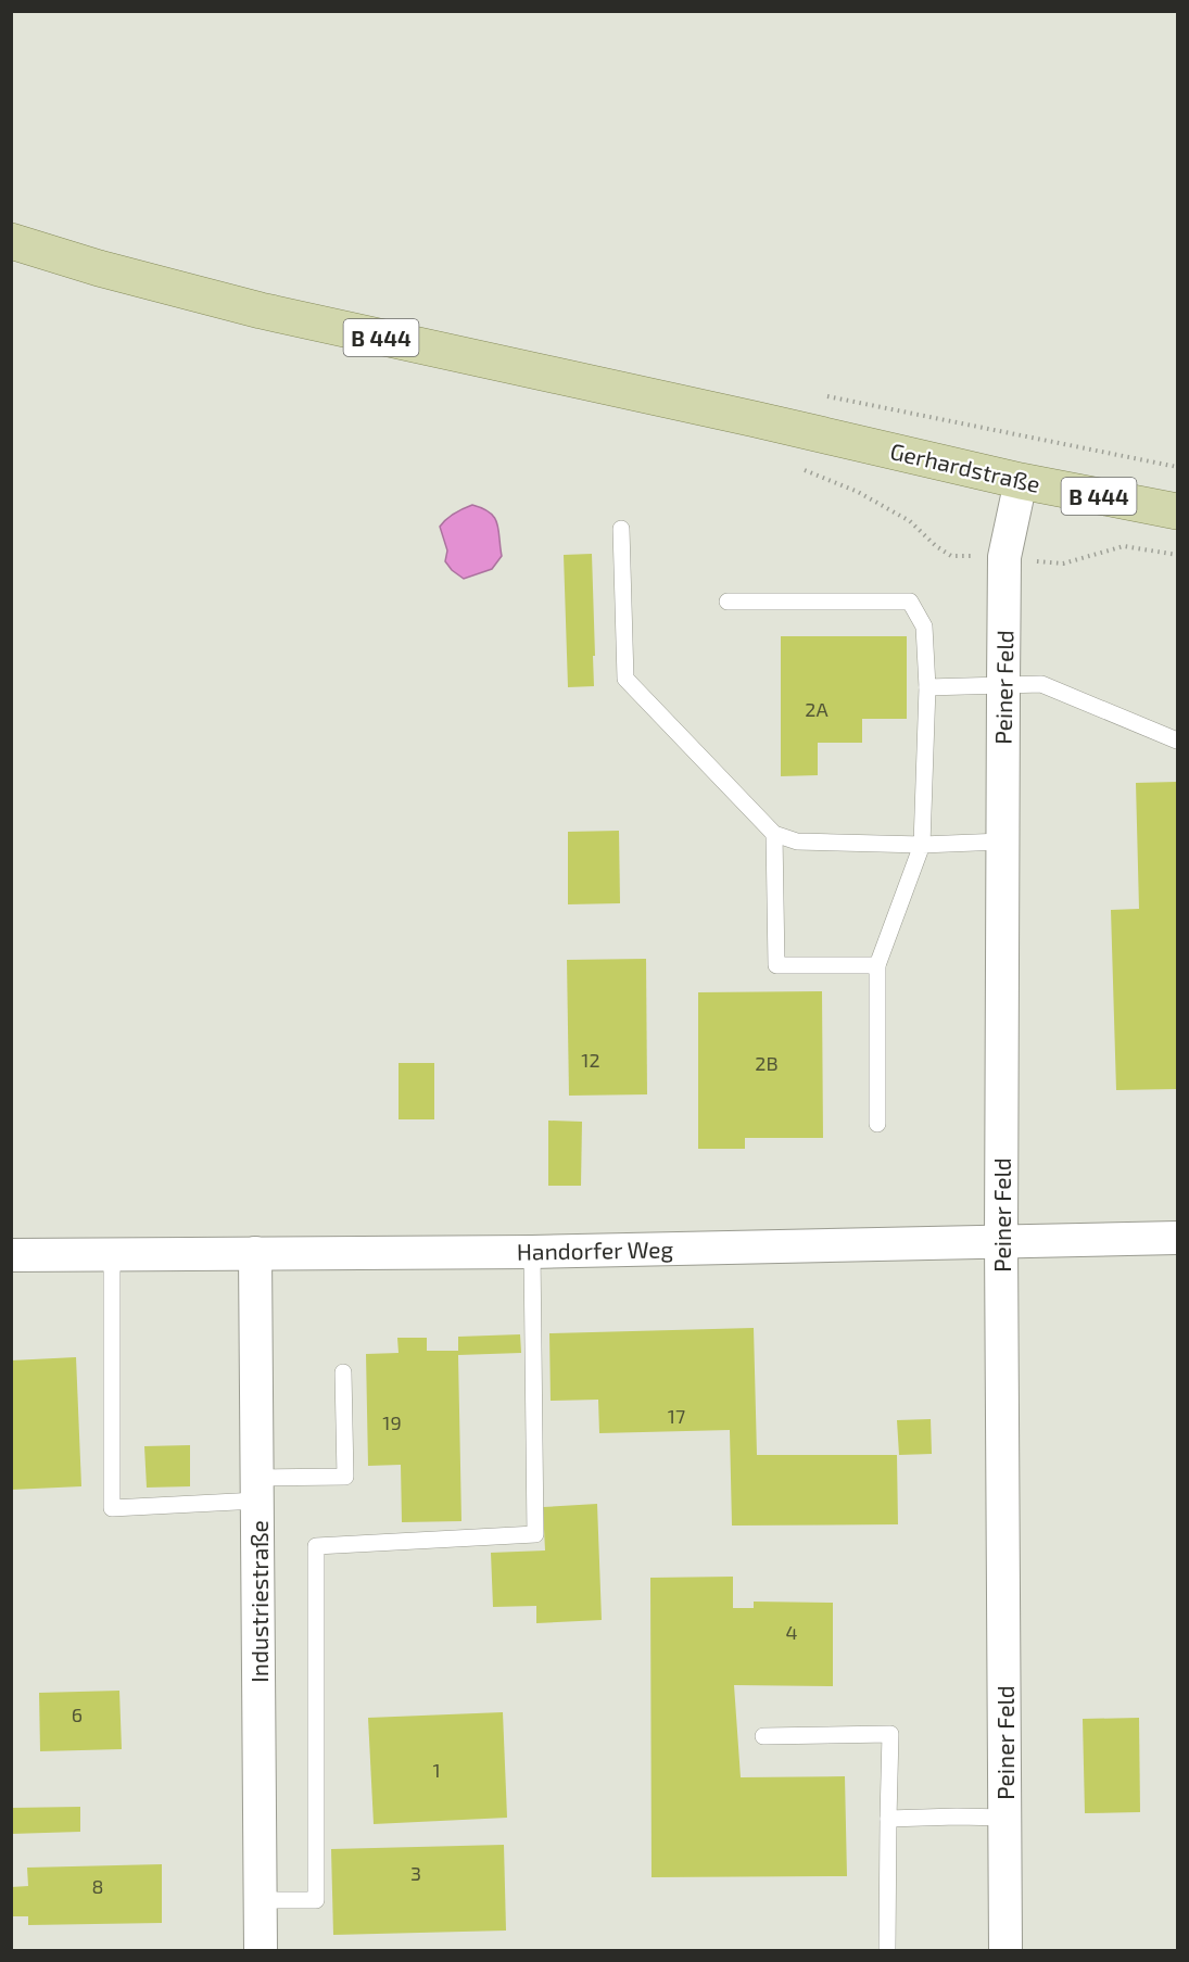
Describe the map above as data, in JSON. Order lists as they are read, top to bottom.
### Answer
{
  "streets": {
    "main road": ["B 444", "Gerhardstraße"],
    "street": ["Peiner Feld", "Handorfer Weg", "Industriestraße"]
  },
  "crossings": [
    ["Gerhardstraße", "Peiner Feld"],
    ["Peiner Feld", "Handorfer Weg"],
    ["Handorfer Weg", "Industriestraße"]
  ],
  "house_numbers": [
    "2A",
    "12",
    "2B",
    "17",
    "19",
    "4",
    "6",
    "1",
    "3",
    "8"
  ]
}
